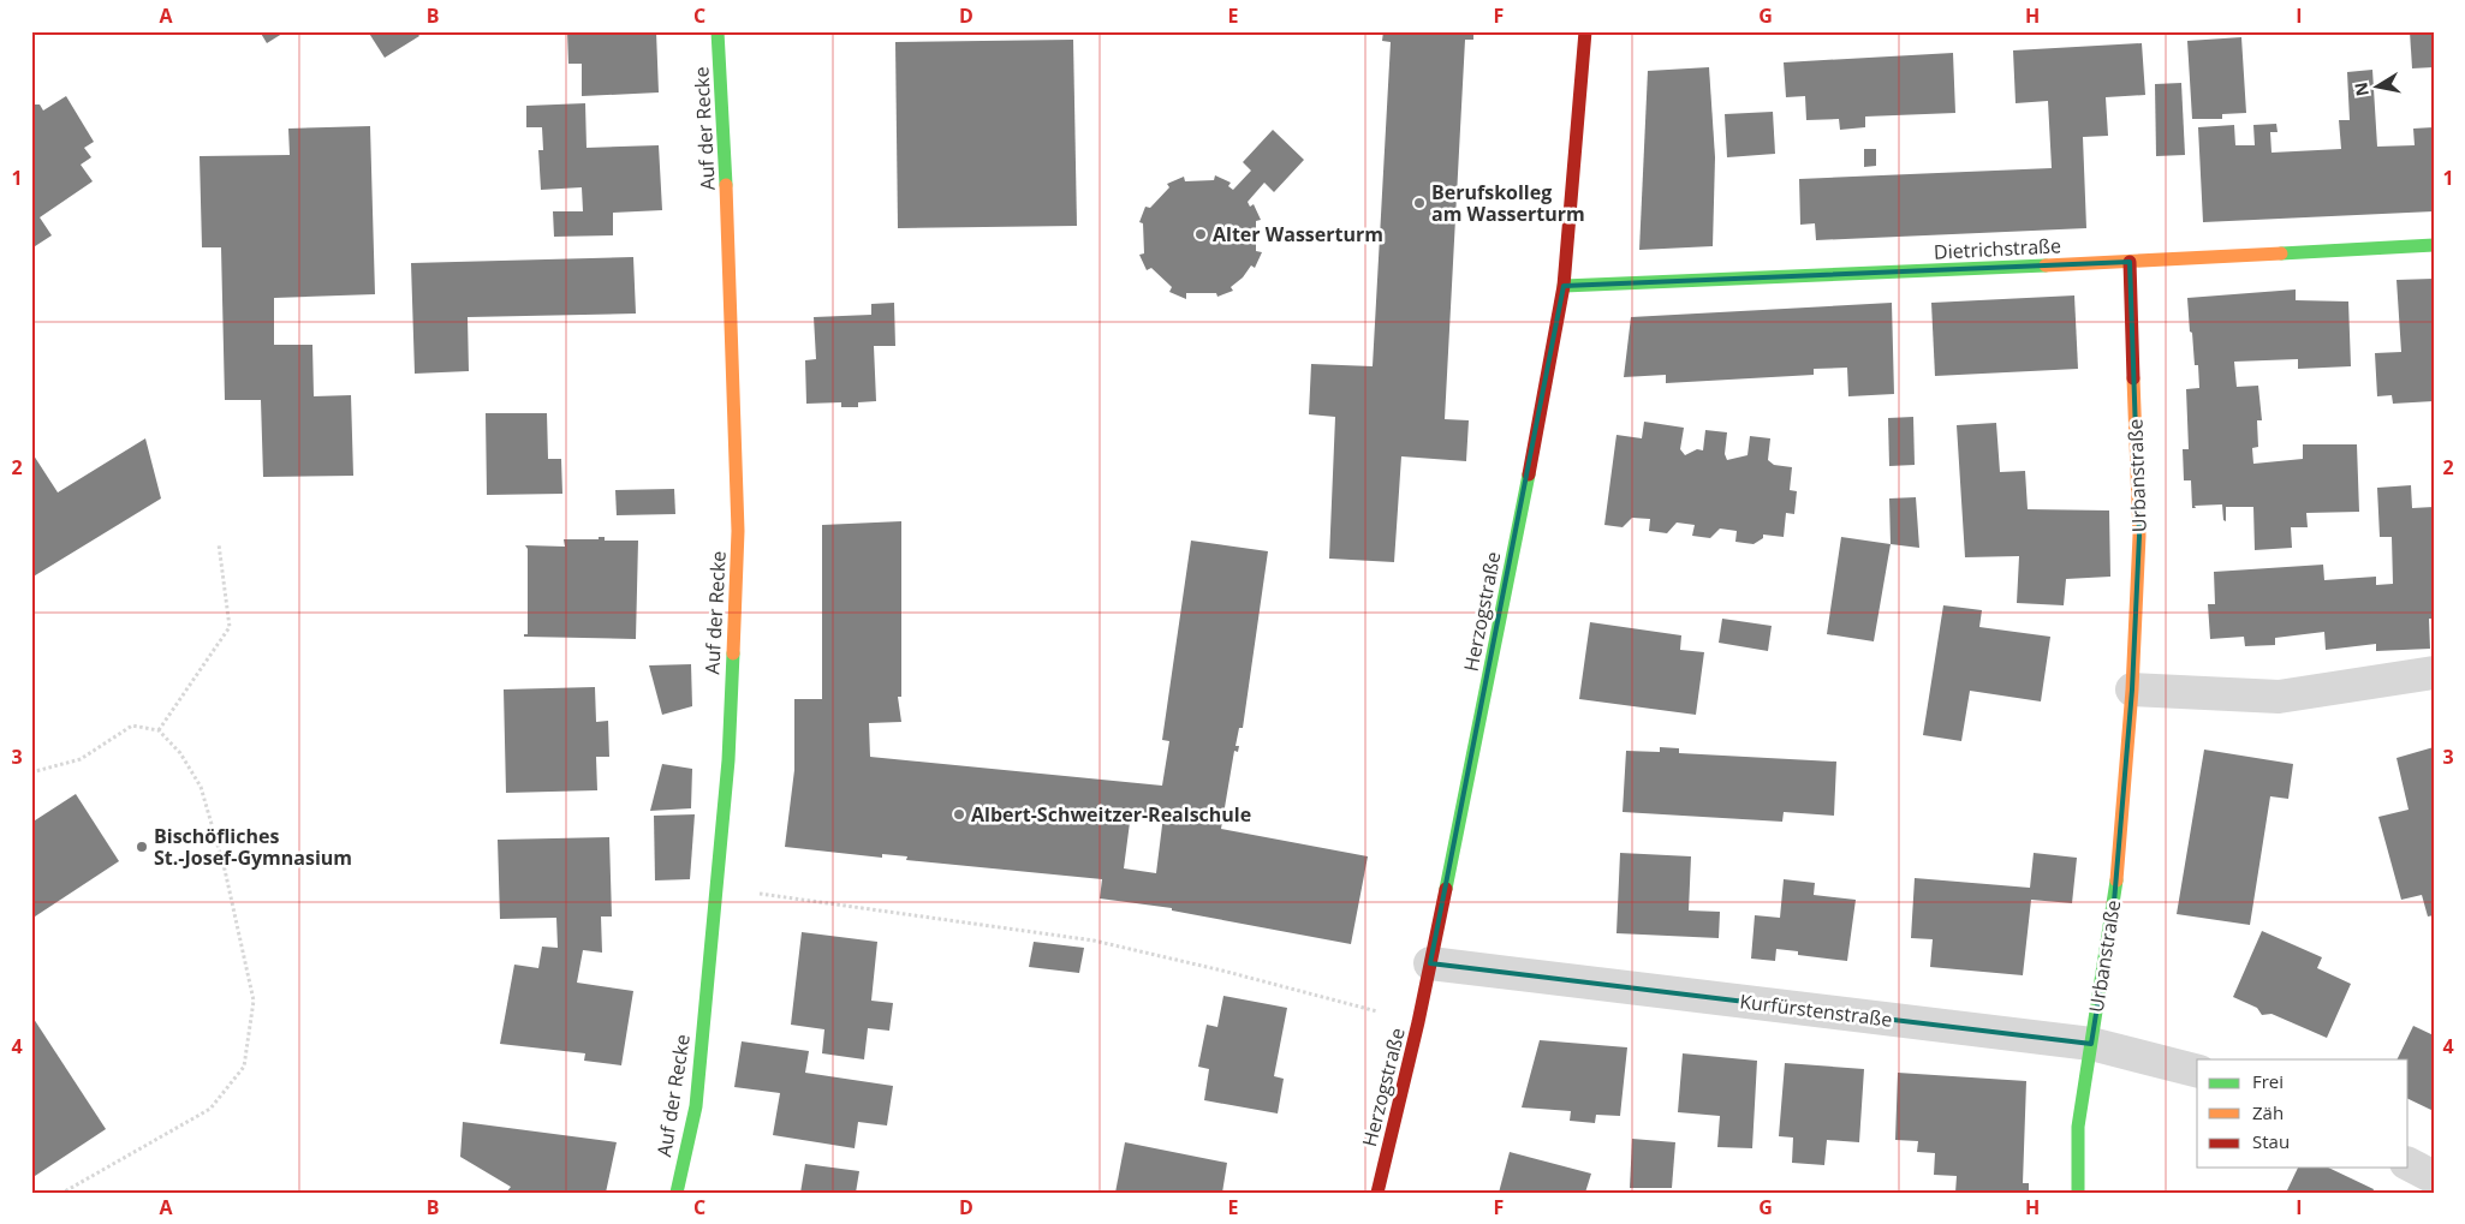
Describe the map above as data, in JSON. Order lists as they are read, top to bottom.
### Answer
{
  "streets": {
    "street": [
      "Auf der Recke",
      "Dietrichstraße",
      "Urbanstraße",
      "Herzogstraße",
      "Kurfürstenstraße"
    ]
  },
  "crossings": [
    ["Dietrichstraße", "Urbanstraße"],
    ["Dietrichstraße", "Herzogstraße"],
    ["Urbanstraße", "Kurfürstenstraße"],
    ["Herzogstraße", "Kurfürstenstraße"]
  ],
  "places": [
    "Berufskolleg am Wasserturm",
    "Alter Wasserturm",
    "Albert-Schweitzer-Realschule",
    "Bischöfliches St.-Josef-Gymnasium"
  ],
  "legend": ["Frei", "Zäh", "Stau"],
  "north": "left",
  "grid": {
    "columns": [
      "A",
      "B",
      "C",
      "D",
      "E",
      "F",
      "G",
      "H",
      "I"
    ],
    "rows": [
      "1",
      "2",
      "3",
      "4"
    ]
  }
}
